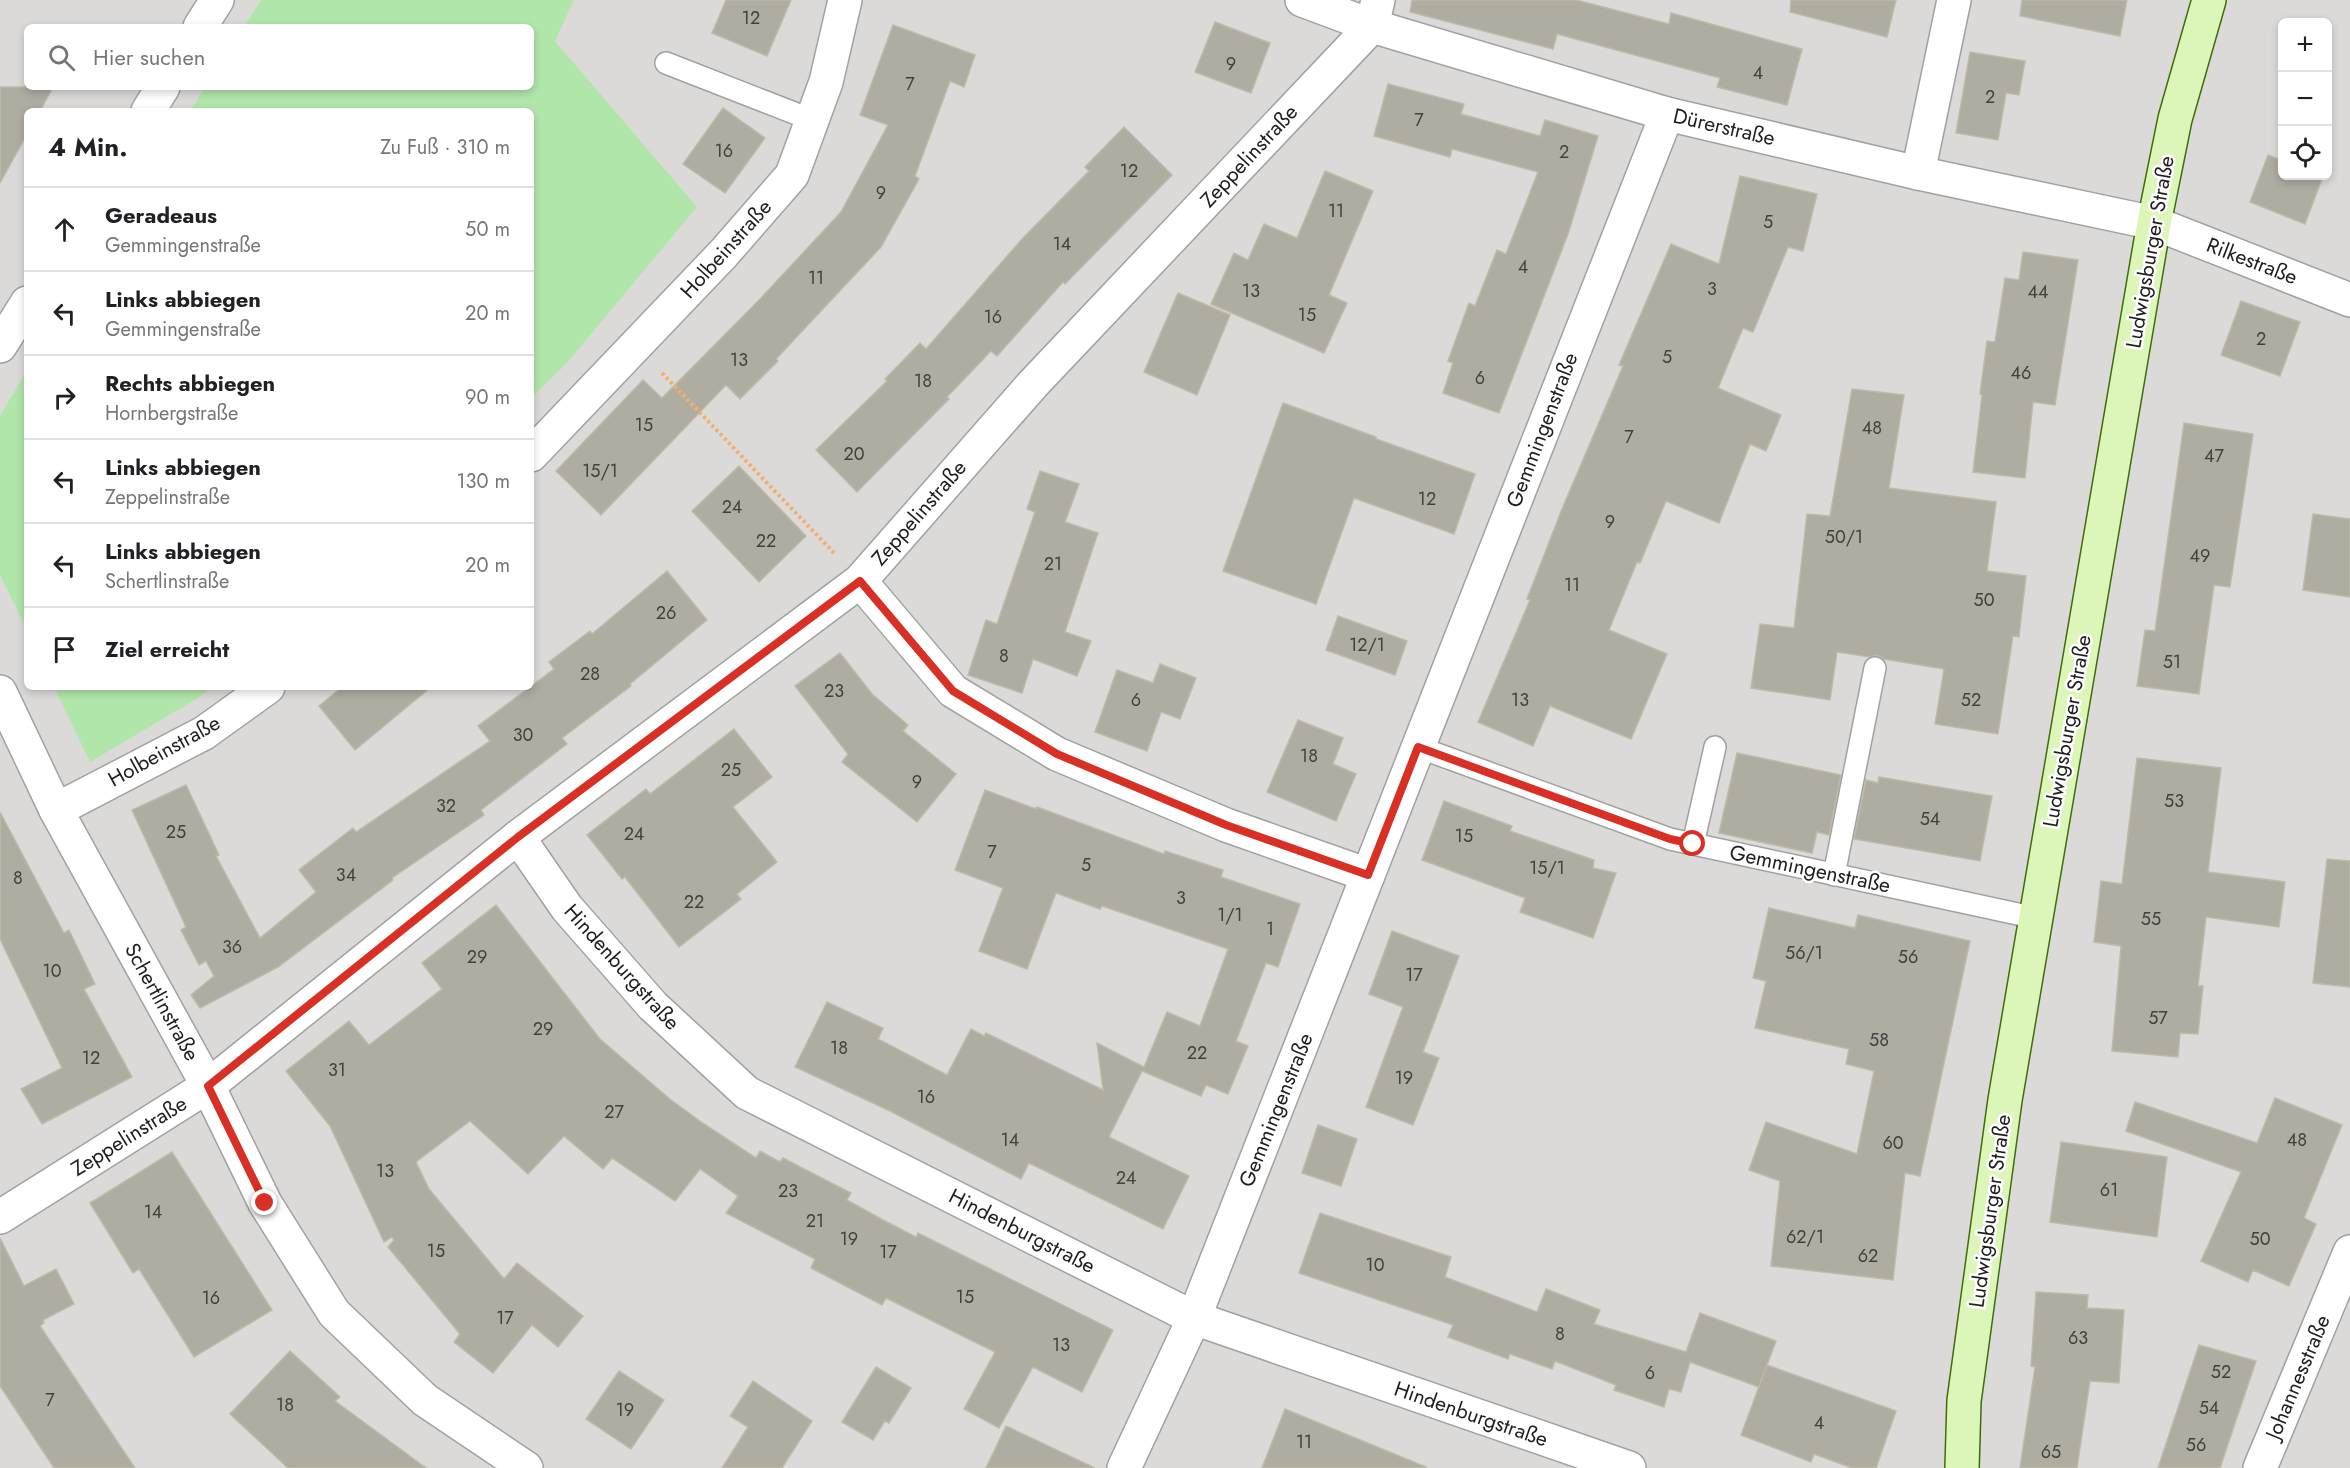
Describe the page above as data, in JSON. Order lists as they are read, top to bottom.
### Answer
{
  "streets": {
    "main road": ["Ludwigsburger Straße"],
    "street": [
      "Dürerstraße",
      "Zeppelinstraße",
      "Holbeinstraße",
      "Rilkestraße",
      "Gemmingenstraße",
      "Hindenburgstraße",
      "Schertlinstraße",
      "Johannesstraße"
    ]
  },
  "crossings": [
    ["Dürerstraße", "Zeppelinstraße"],
    ["Dürerstraße", "Ludwigsburger Straße"],
    ["Dürerstraße", "Rilkestraße"],
    ["Dürerstraße", "Gemmingenstraße"],
    ["Zeppelinstraße", "Hindenburgstraße"],
    ["Zeppelinstraße", "Schertlinstraße"],
    ["Holbeinstraße", "Schertlinstraße"],
    ["Ludwigsburger Straße", "Rilkestraße"],
    ["Ludwigsburger Straße", "Gemmingenstraße"],
    ["Gemmingenstraße", "Hindenburgstraße"]
  ],
  "house_numbers": [
    "12",
    "9",
    "4",
    "7",
    "2",
    "7",
    "16",
    "2",
    "12",
    "9",
    "11",
    "5",
    "14",
    "4",
    "11",
    "3",
    "13",
    "44",
    "15",
    "16",
    "2",
    "5",
    "13",
    "46",
    "6",
    "18",
    "15",
    "48",
    "7",
    "20",
    "47",
    "15/1",
    "12",
    "24",
    "9",
    "50/1",
    "22",
    "49",
    "21",
    "11",
    "50",
    "26",
    "12/1",
    "8",
    "51",
    "28",
    "23",
    "6",
    "13",
    "52",
    "30",
    "18",
    "25",
    "9",
    "53",
    "32",
    "54",
    "25",
    "24",
    "15",
    "7",
    "5",
    "15/1",
    "34",
    "8",
    "3",
    "22",
    "1/1",
    "55",
    "1",
    "36",
    "56/1",
    "29",
    "56",
    "10",
    "17",
    "57",
    "29",
    "58",
    "18",
    "22",
    "12",
    "31",
    "19",
    "16",
    "27",
    "14",
    "48",
    "60",
    "13",
    "24",
    "61",
    "23",
    "14",
    "21",
    "62/1",
    "19",
    "50",
    "15",
    "17",
    "62",
    "10",
    "15",
    "16",
    "17",
    "8",
    "63",
    "13",
    "52",
    "6",
    "7",
    "18",
    "54",
    "19",
    "4",
    "11",
    "56",
    "65"
  ],
  "page": {
    "map_buttons": ["+", "−"],
    "search": "Hier suchen",
    "heading": ["4 Min.", "Zu Fuß · 310 m"],
    "list": [
      ["Geradeaus", "Gemmingenstraße", "50 m"],
      ["Links abbiegen", "Gemmingenstraße", "20 m"],
      ["Rechts abbiegen", "Hornbergstraße", "90 m"],
      ["Links abbiegen", "Zeppelinstraße", "130 m"],
      ["Links abbiegen", "Schertlinstraße", "20 m"],
      "Ziel erreicht"
    ]
  }
}
